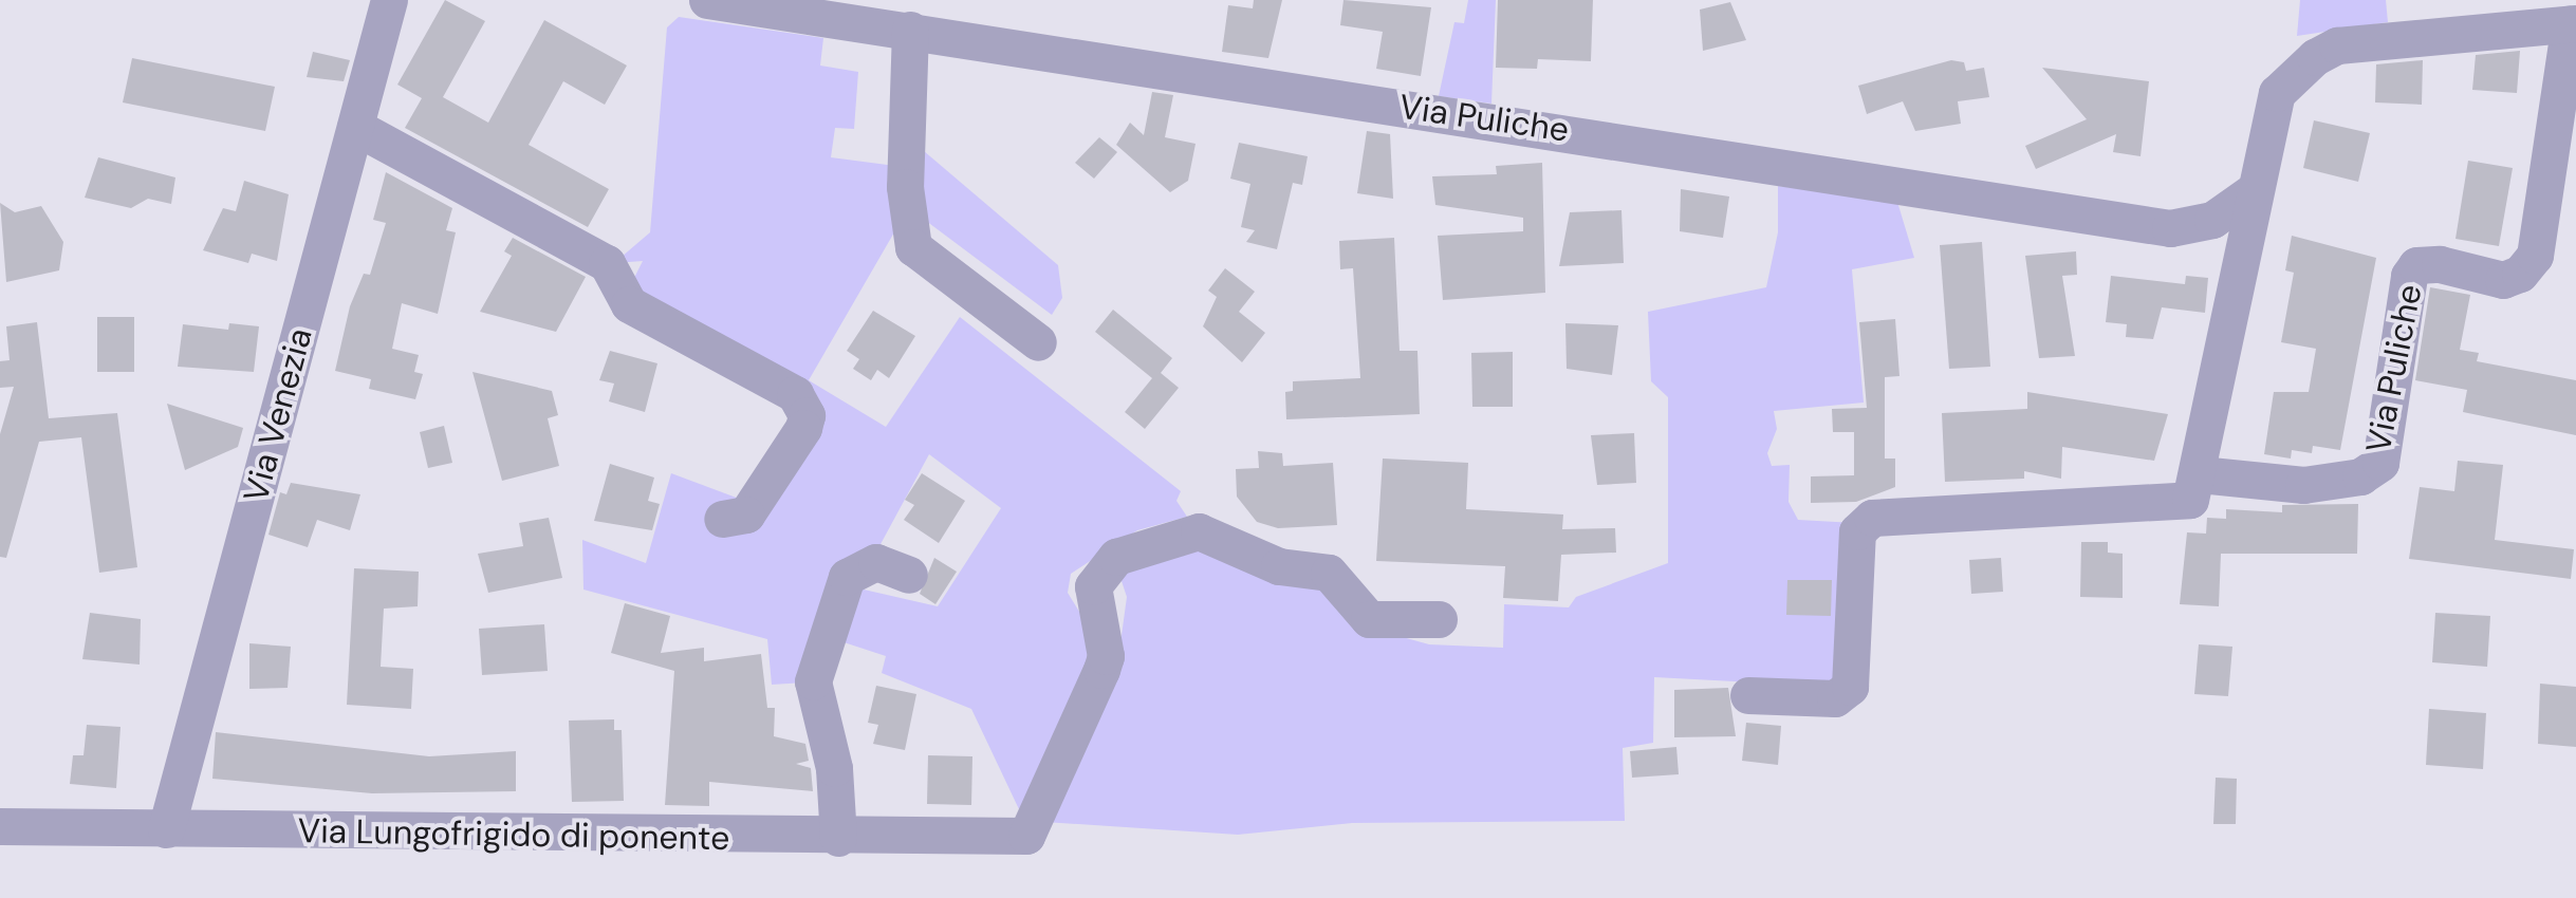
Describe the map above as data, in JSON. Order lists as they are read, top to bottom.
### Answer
{
  "streets": {
    "street": ["Via Puliche", "Via Venezia", "Via Lungofrigido di ponente"]
  },
  "crossings": [
    ["Via Venezia", "Via Lungofrigido di ponente"]
  ]
}
